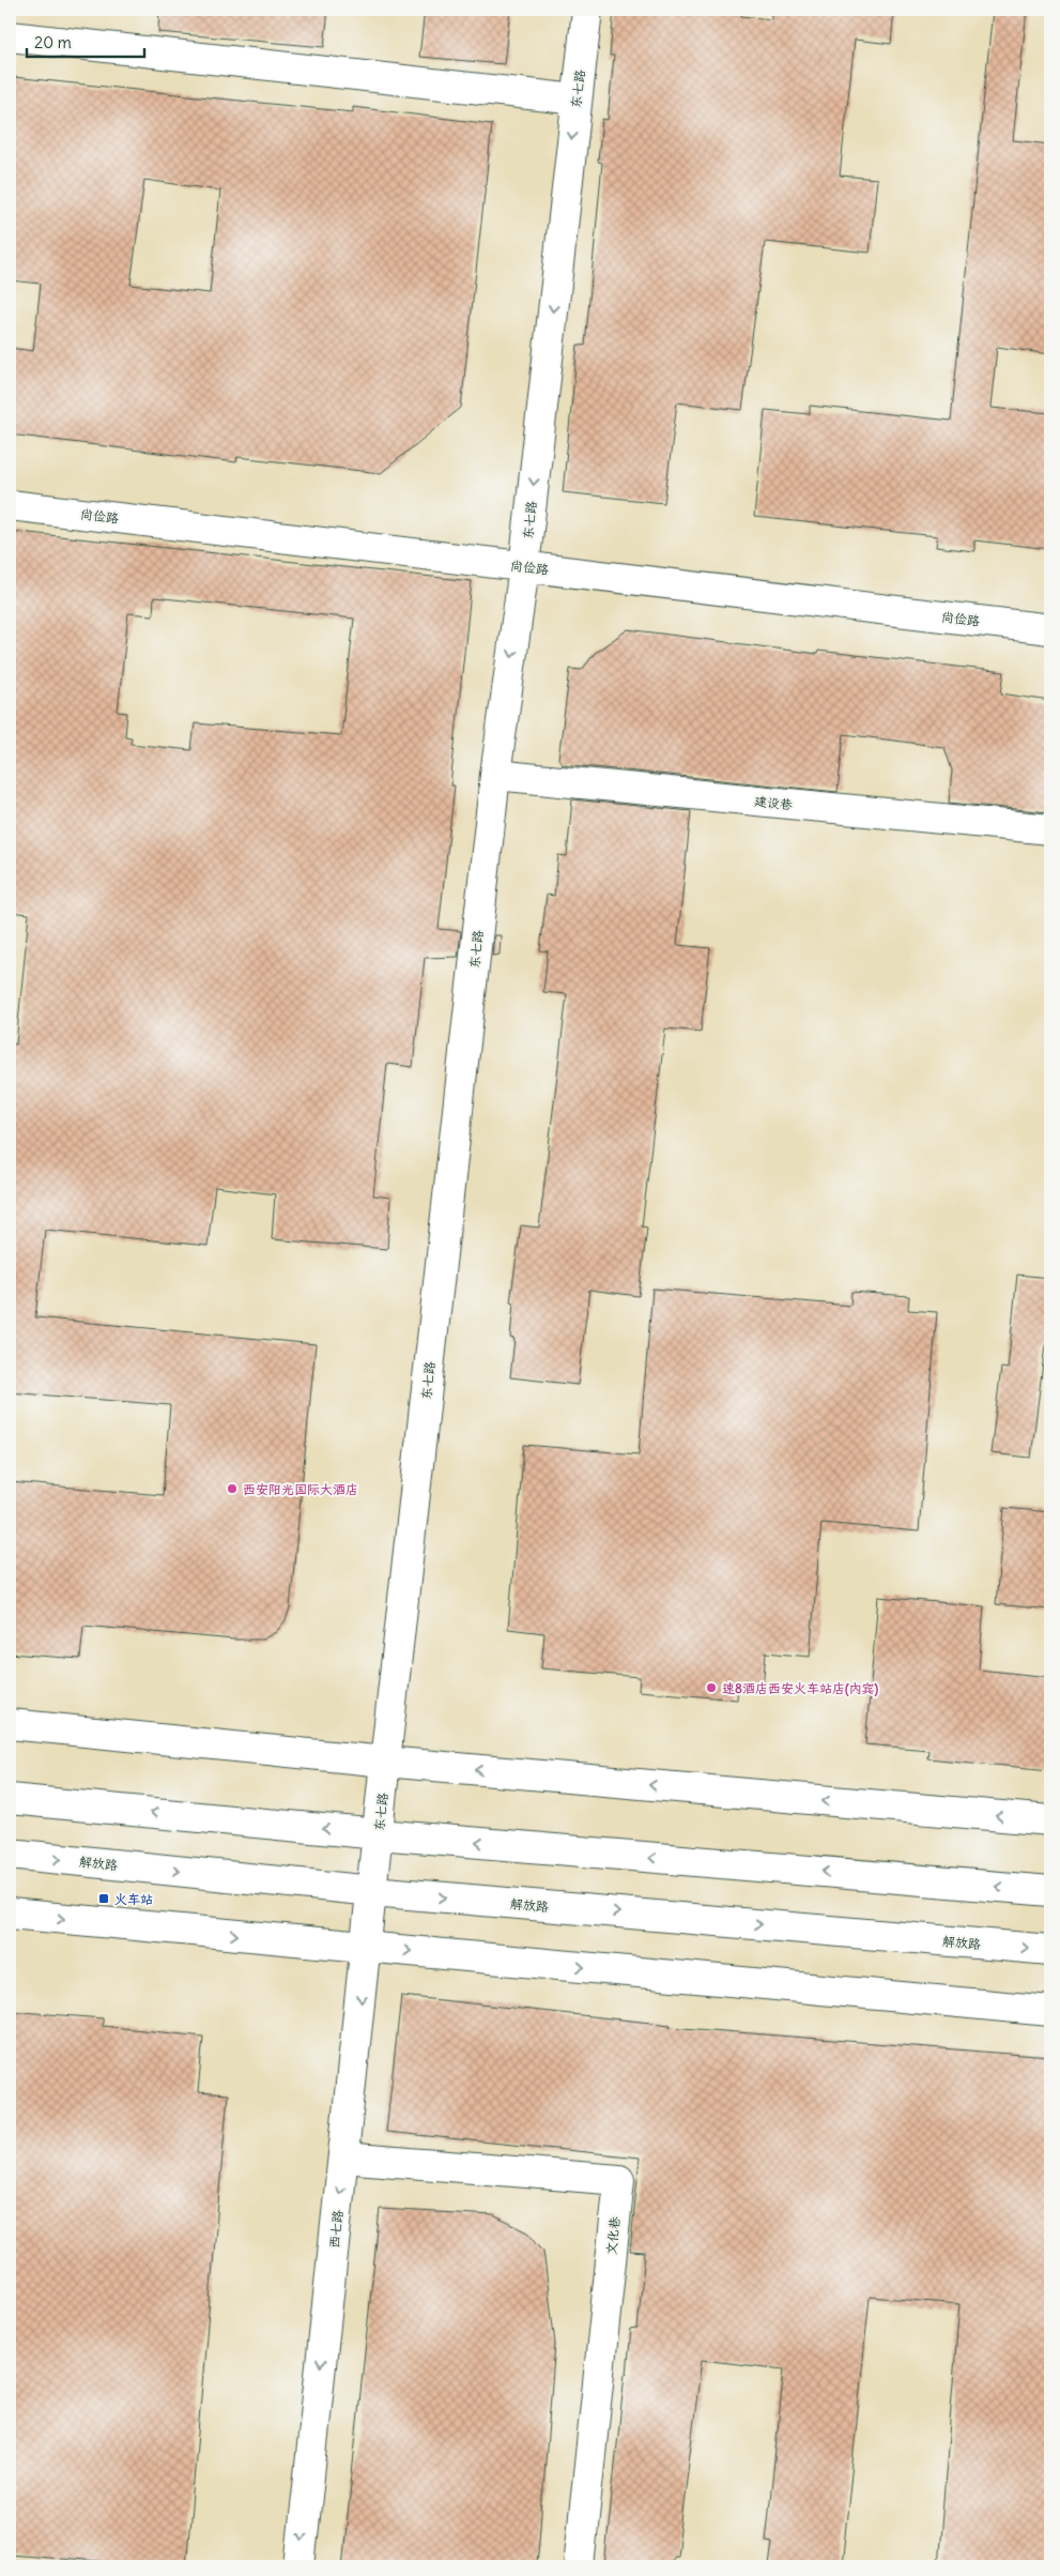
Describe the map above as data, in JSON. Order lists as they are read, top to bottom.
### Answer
{
  "streets": {
    "street": [
      "东七路",
      "尚俭路",
      "建设巷",
      "解放路",
      "西七路",
      "文化巷"
    ]
  },
  "crossings": [
    ["东七路", "尚俭路"],
    ["东七路", "建设巷"],
    ["东七路", "解放路"],
    ["东七路", "西七路"],
    ["解放路", "西七路"],
    ["西七路", "文化巷"]
  ],
  "one_way": ["东七路", "西七路"],
  "places": {
    "other": ["西安阳光国际大酒店", "速8酒店西安火车站店(内宾)"],
    "transit": ["火车站"]
  },
  "scale_bar": "20 m"
}
